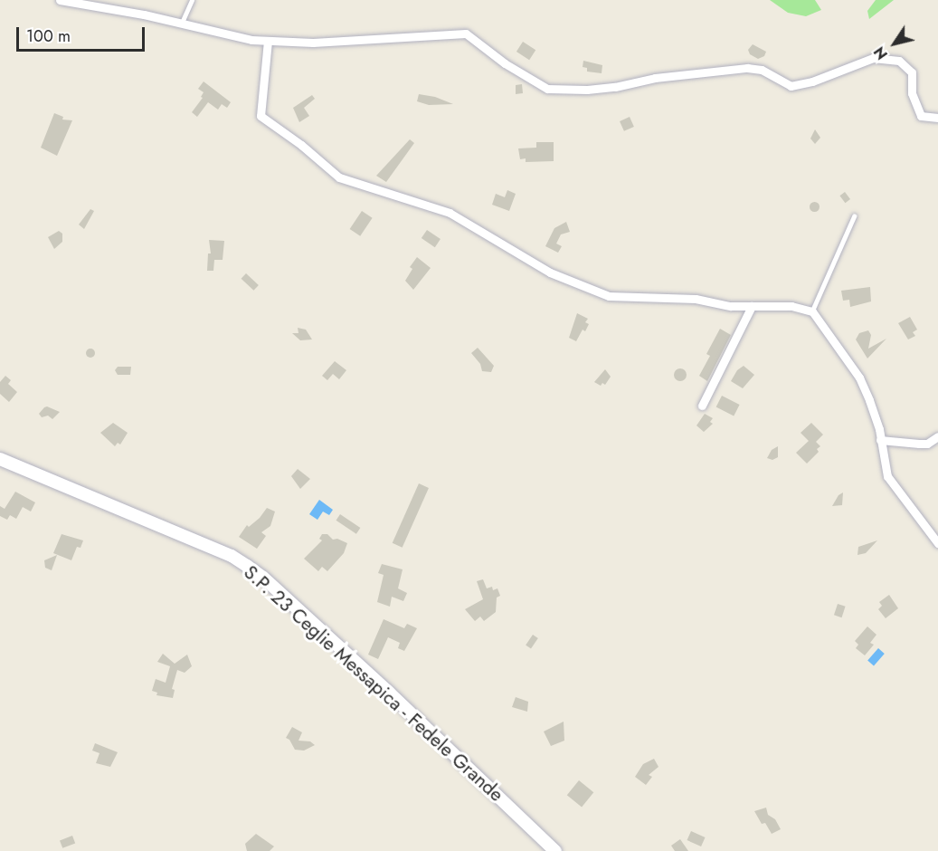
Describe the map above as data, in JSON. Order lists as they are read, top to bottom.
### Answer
{
  "streets": {
    "street": ["S.P. 23 Ceglie Messapica - Fedele Grande"]
  },
  "scale_bar": "100 m",
  "north": "bottom left"
}
